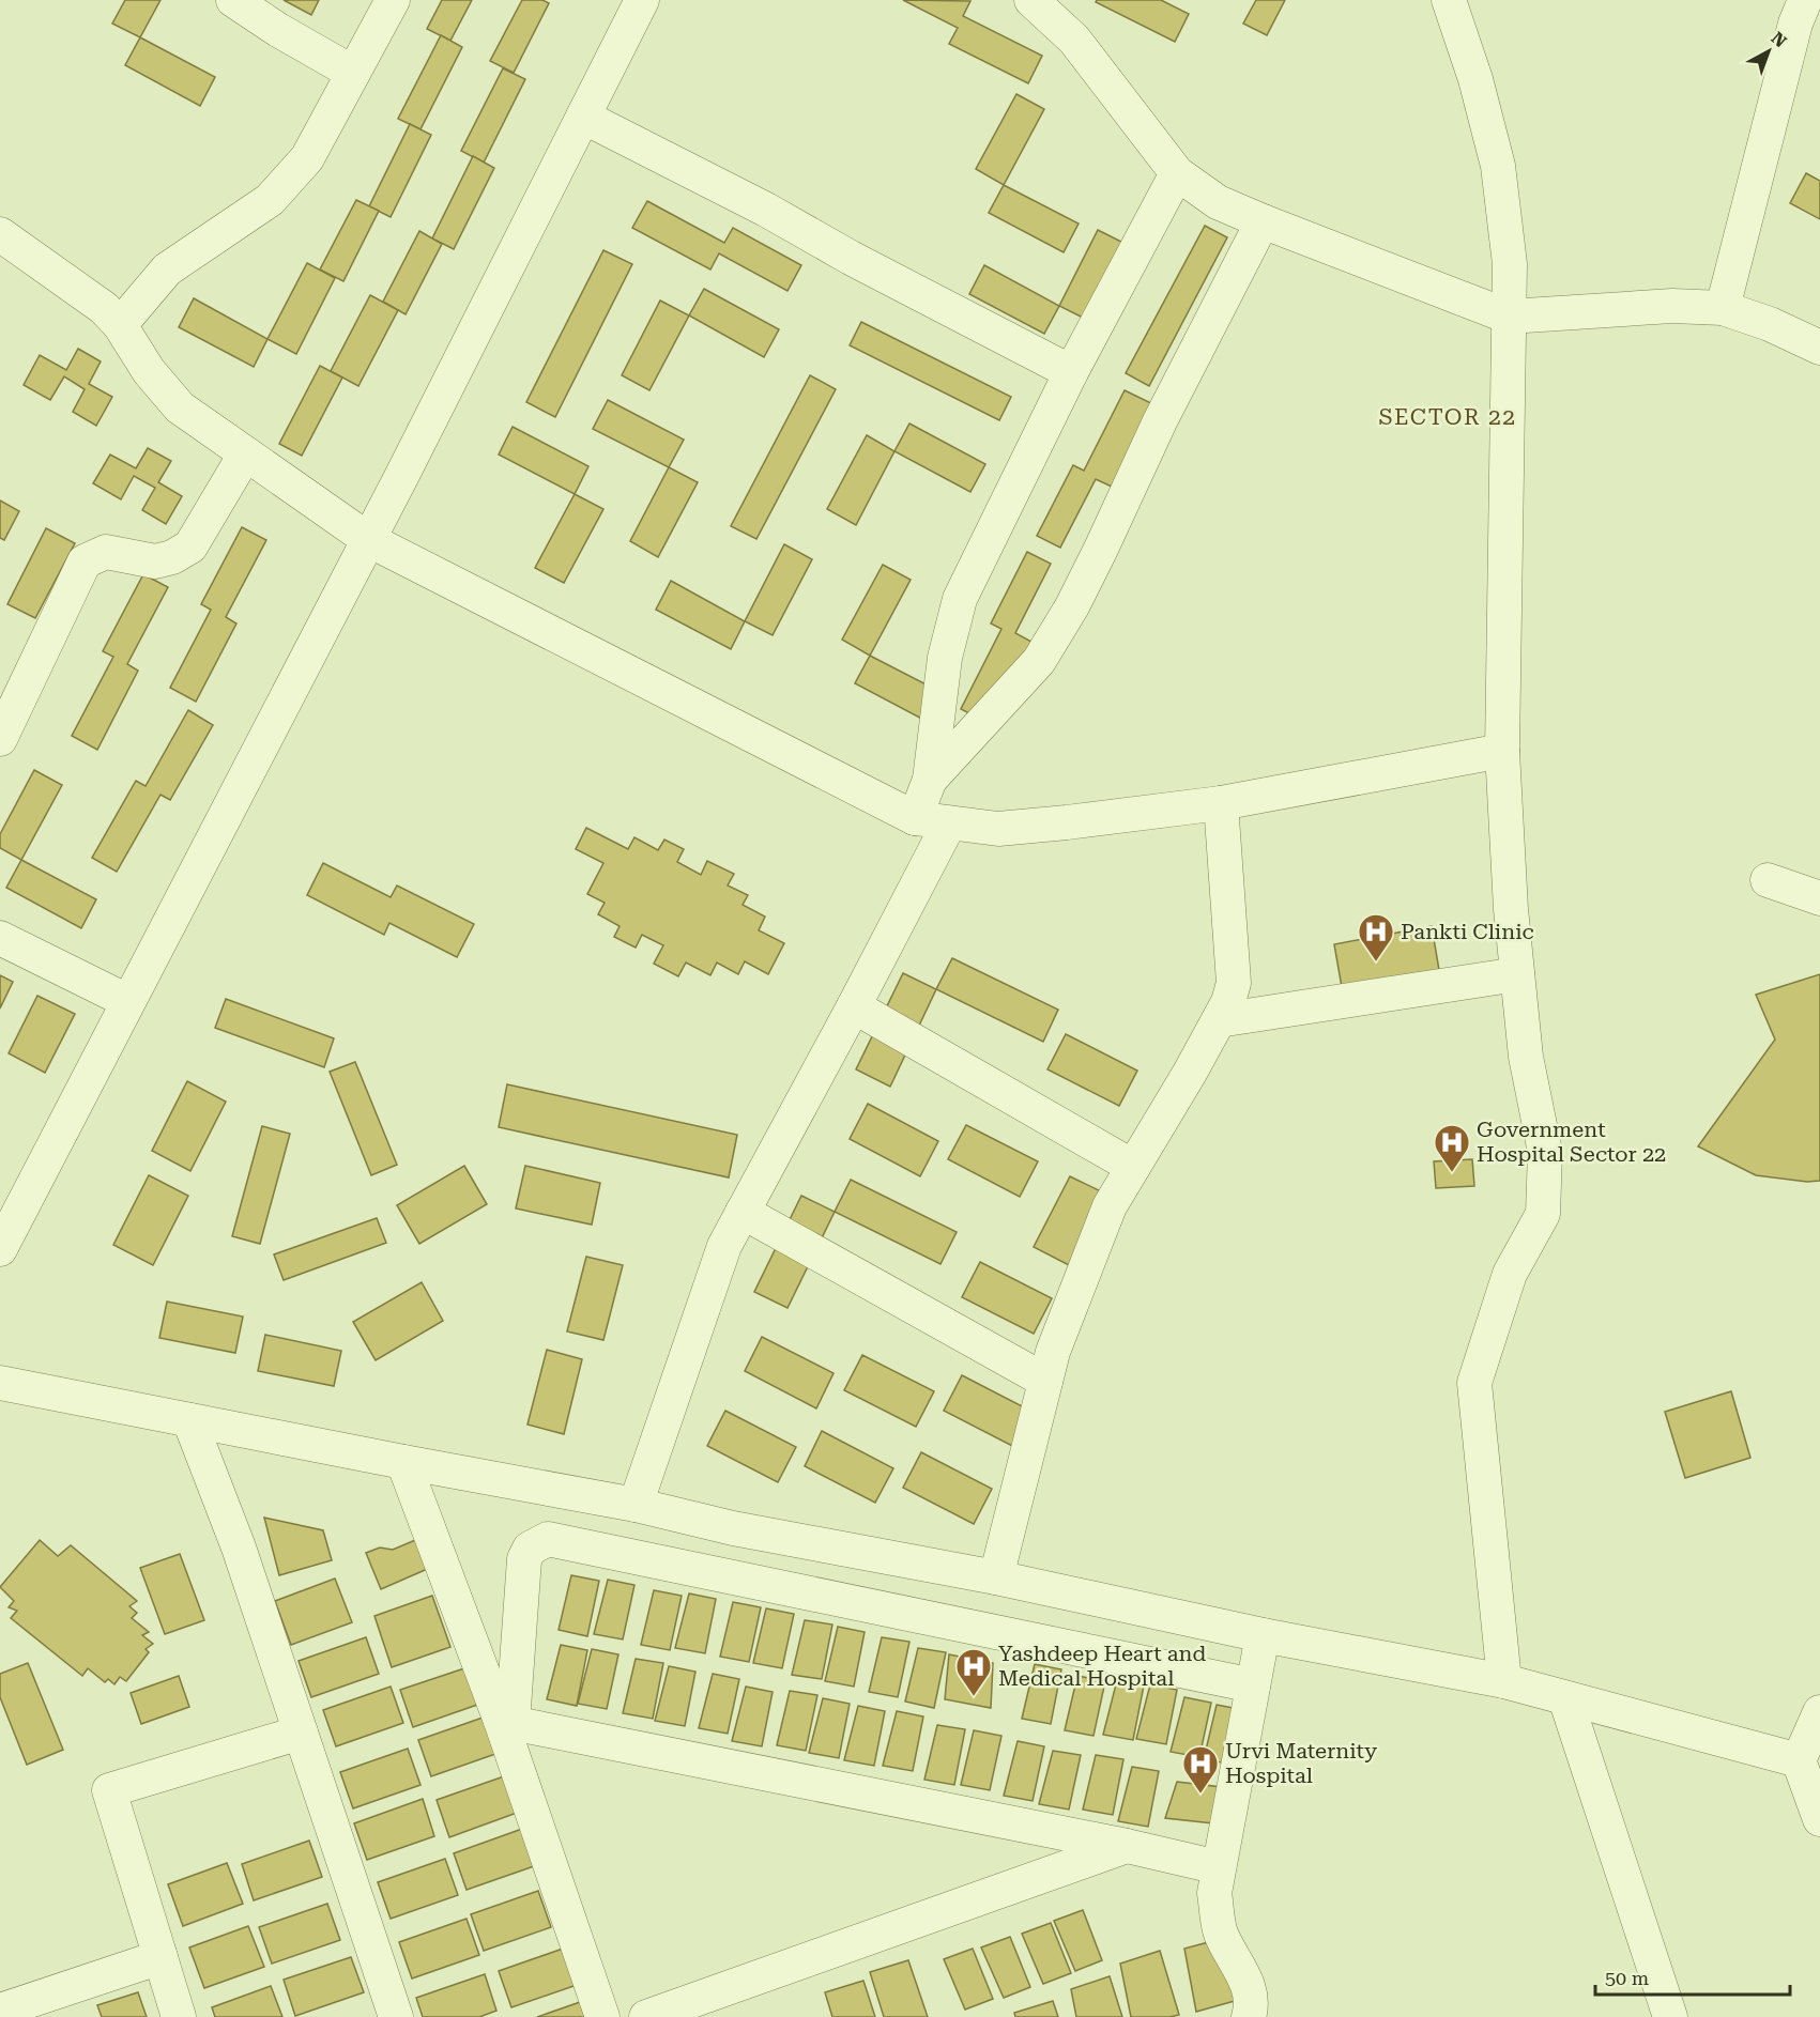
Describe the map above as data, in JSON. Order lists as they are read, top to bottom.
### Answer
{
  "districts": ["SECTOR 22"],
  "places": {
    "hospital": [
      "Pankti Clinic",
      "Government Hospital Sector 22",
      "Yashdeep Heart and Medical Hospital",
      "Urvi Maternity Hospital"
    ]
  },
  "scale_bar": "50 m",
  "north": "top right"
}
